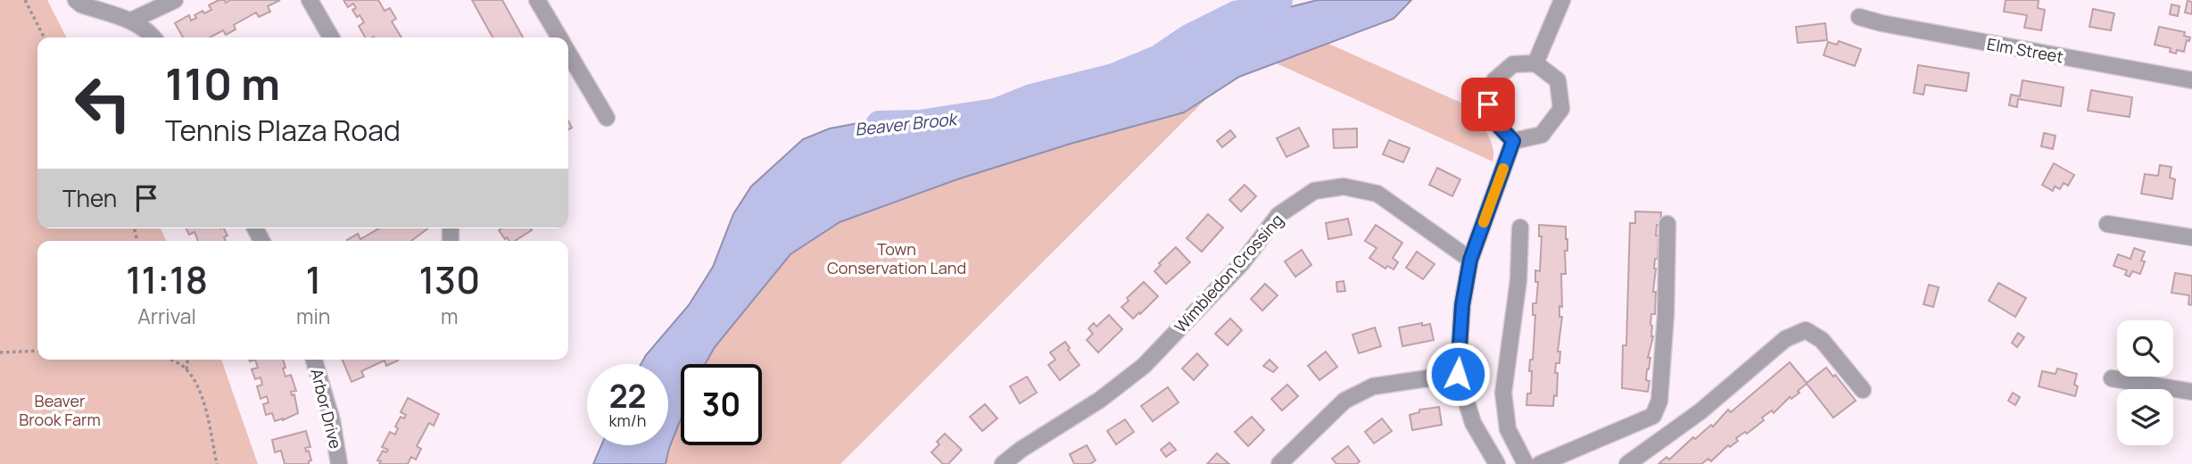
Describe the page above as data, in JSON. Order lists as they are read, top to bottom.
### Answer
{
  "streets": {
    "street": ["Elm Street", "Wimbledon Crossing", "Arbor Drive"]
  },
  "water": ["Beaver Brook"],
  "parks": ["Town Conservation Land", "Beaver Brook Farm"],
  "page": {
    "turn": ["110 m", "Tennis Plaza Road"],
    "then": "Then",
    "eta": [
      "11:18",
      "Arrival",
      "1",
      "min",
      "130",
      "m"
    ],
    "speed": "22 km/h",
    "limit": "30"
  }
}
